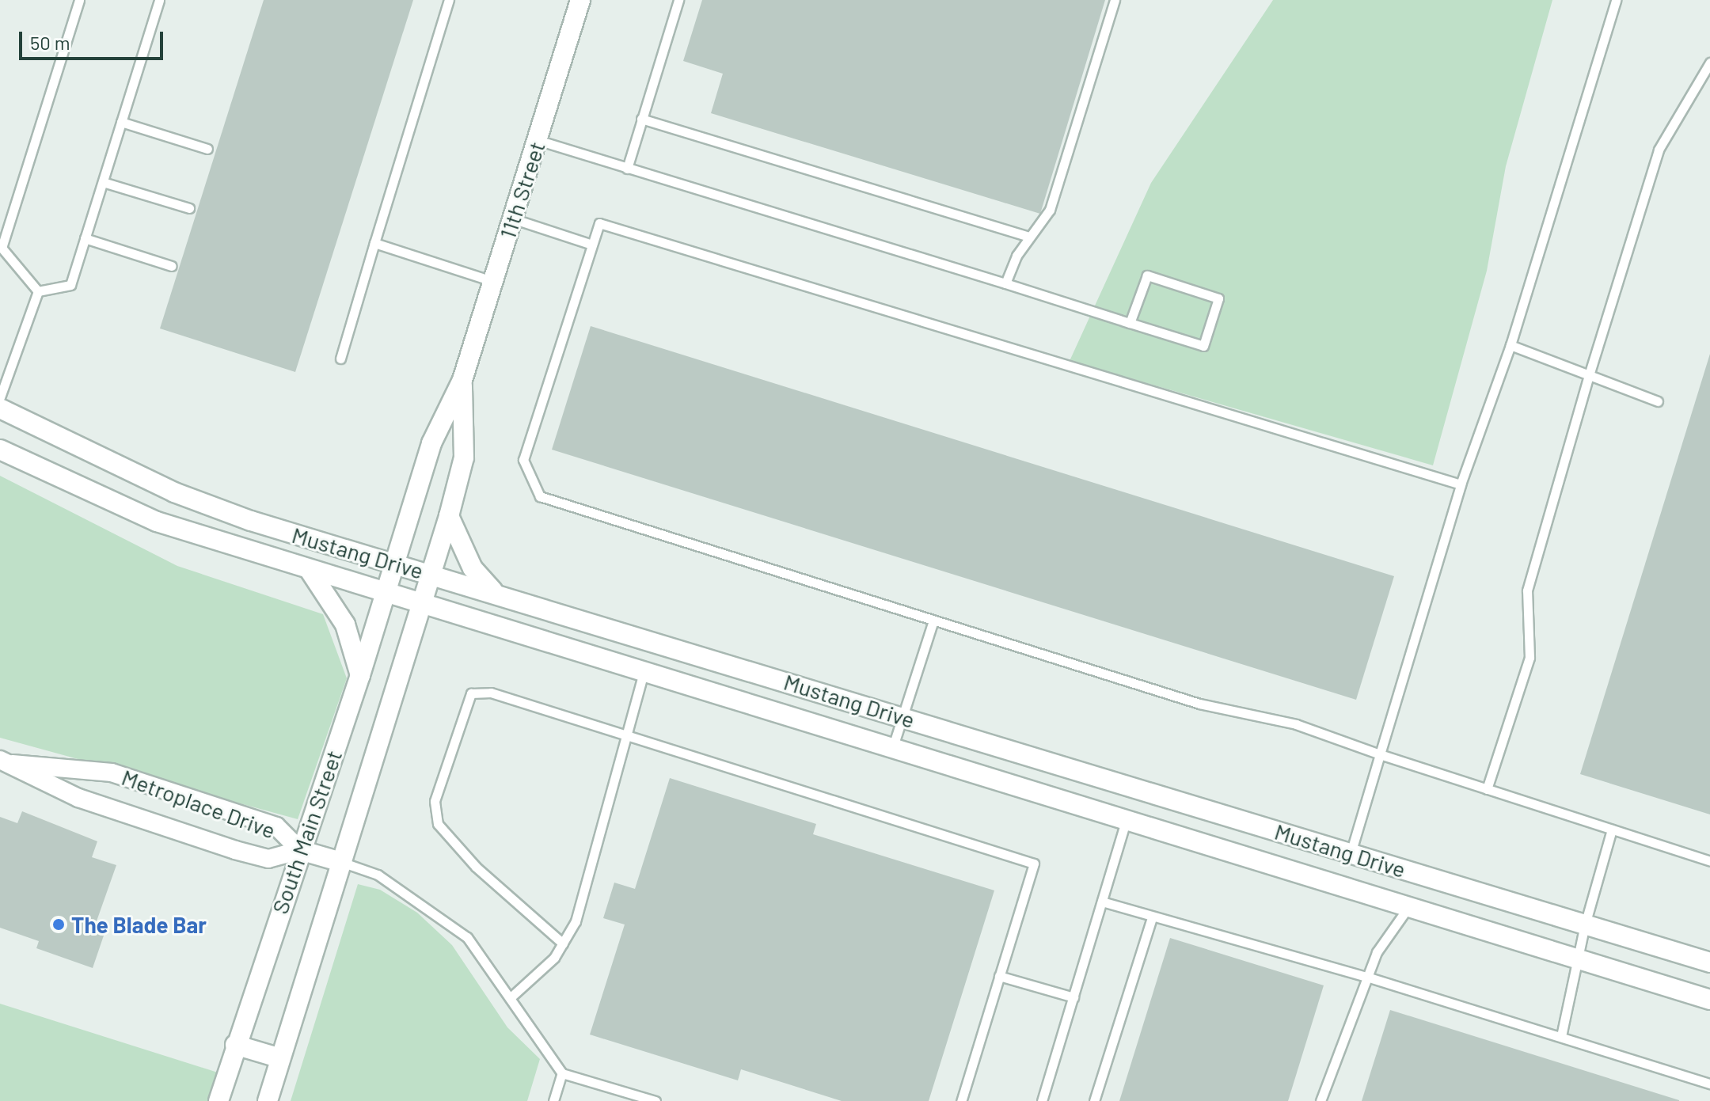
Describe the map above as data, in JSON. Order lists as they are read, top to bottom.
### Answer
{
  "streets": {
    "main road": ["11th Street", "Mustang Drive", "South Main Street"],
    "street": ["Metroplace Drive"]
  },
  "crossings": [
    ["11th Street", "Mustang Drive"],
    ["11th Street", "South Main Street"],
    ["Mustang Drive", "South Main Street"],
    ["Metroplace Drive", "South Main Street"]
  ],
  "places": ["The Blade Bar"],
  "scale_bar": "50 m"
}
